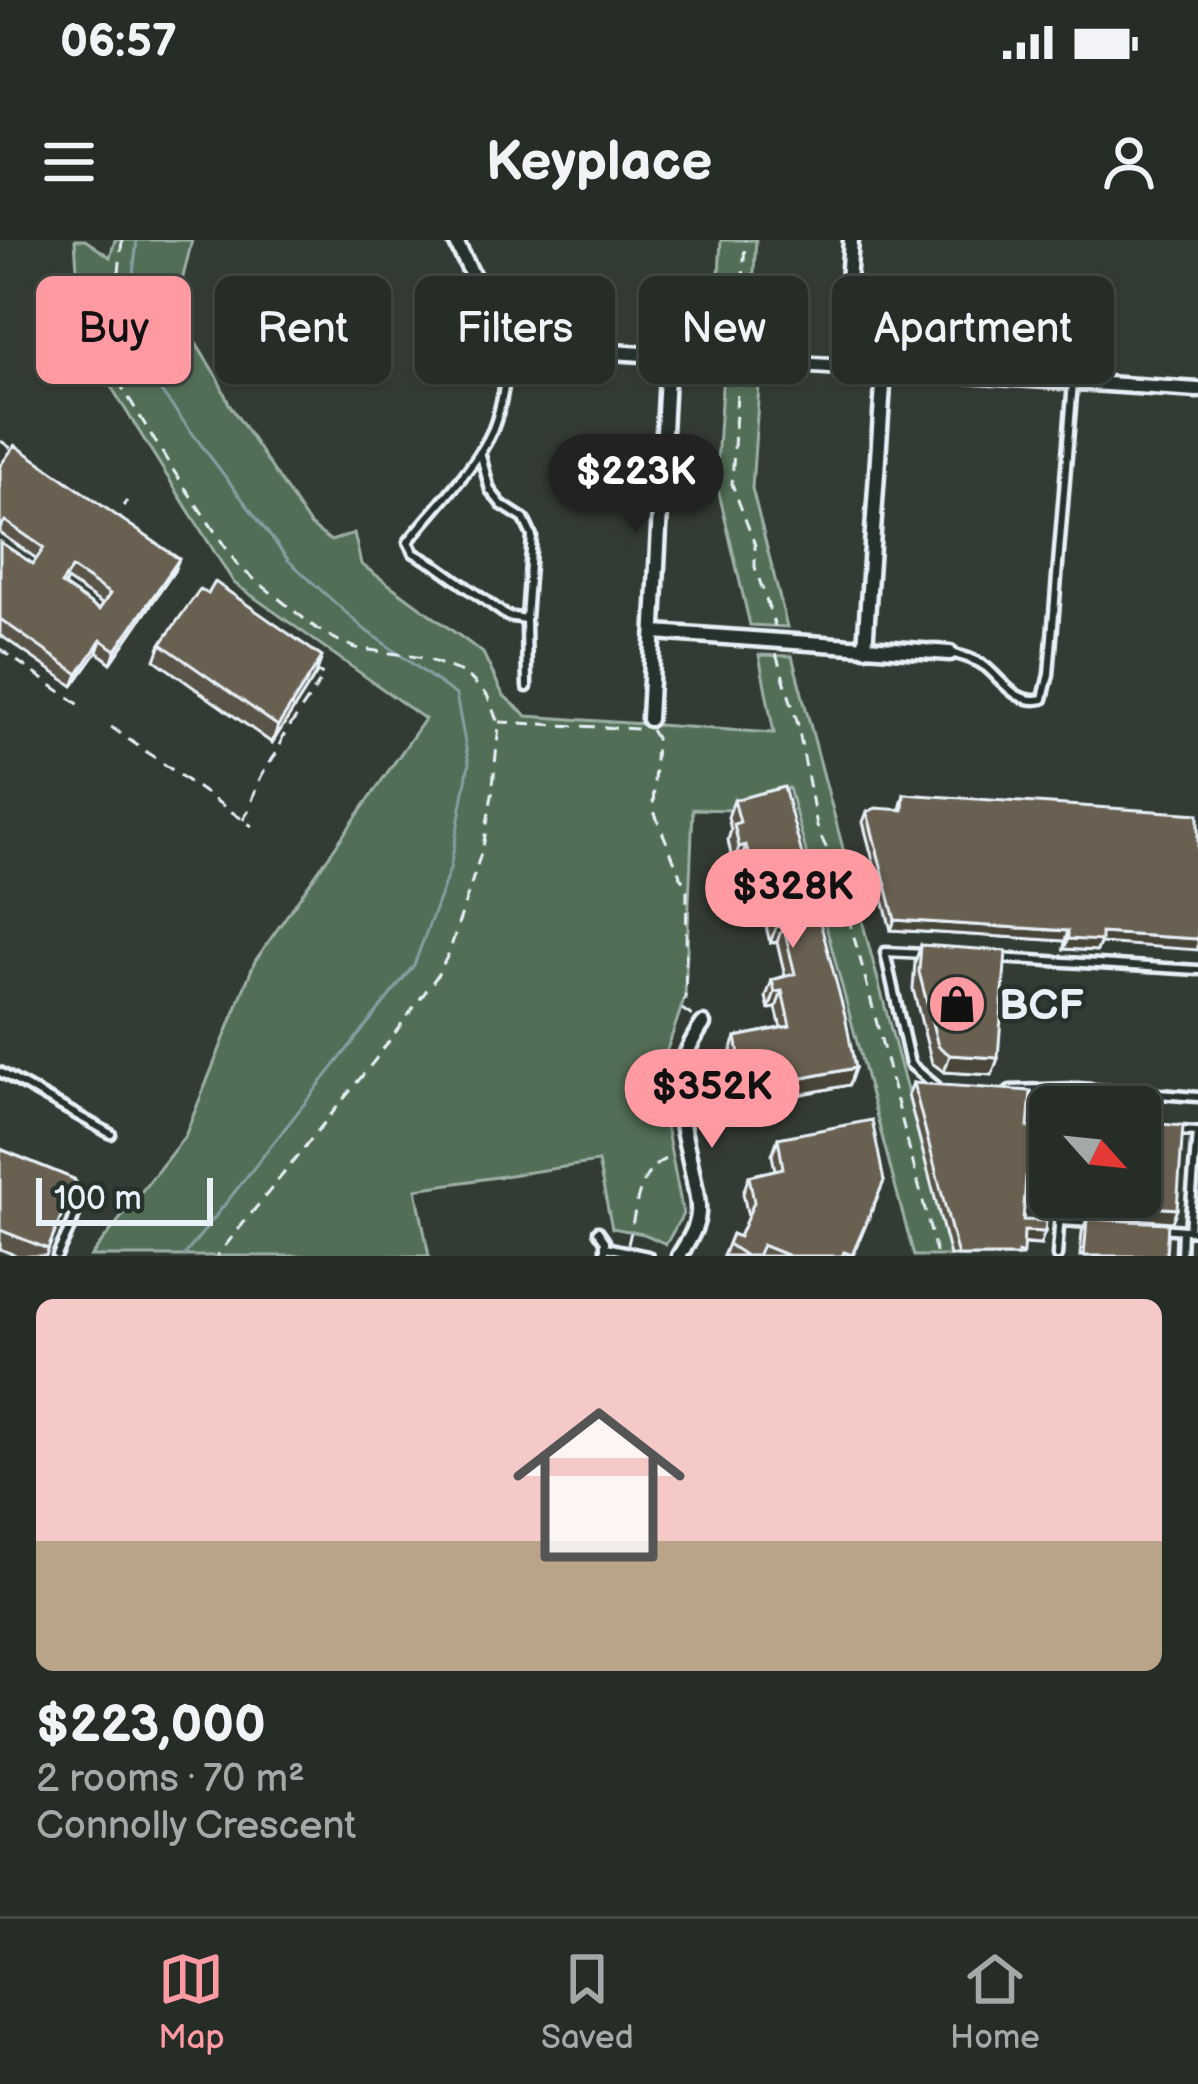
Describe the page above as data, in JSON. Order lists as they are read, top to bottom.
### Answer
{
  "places": {
    "shop": ["BCF"]
  },
  "scale_bar": "100 m",
  "north": "bottom right",
  "page": {
    "status": "06:57",
    "header": "Keyplace",
    "chip": [
      "Buy",
      "Rent",
      "Filters",
      "New",
      "Apartment"
    ],
    "price": ["$223K", "$328K", "$352K"],
    "scale": "100 m",
    "list": [
      {
        "name": "$223,000",
        "note": "2 rooms · 70 m² · Connolly Crescent"
      }
    ],
    "tabs": ["Map", "Saved", "Home"]
  }
}
